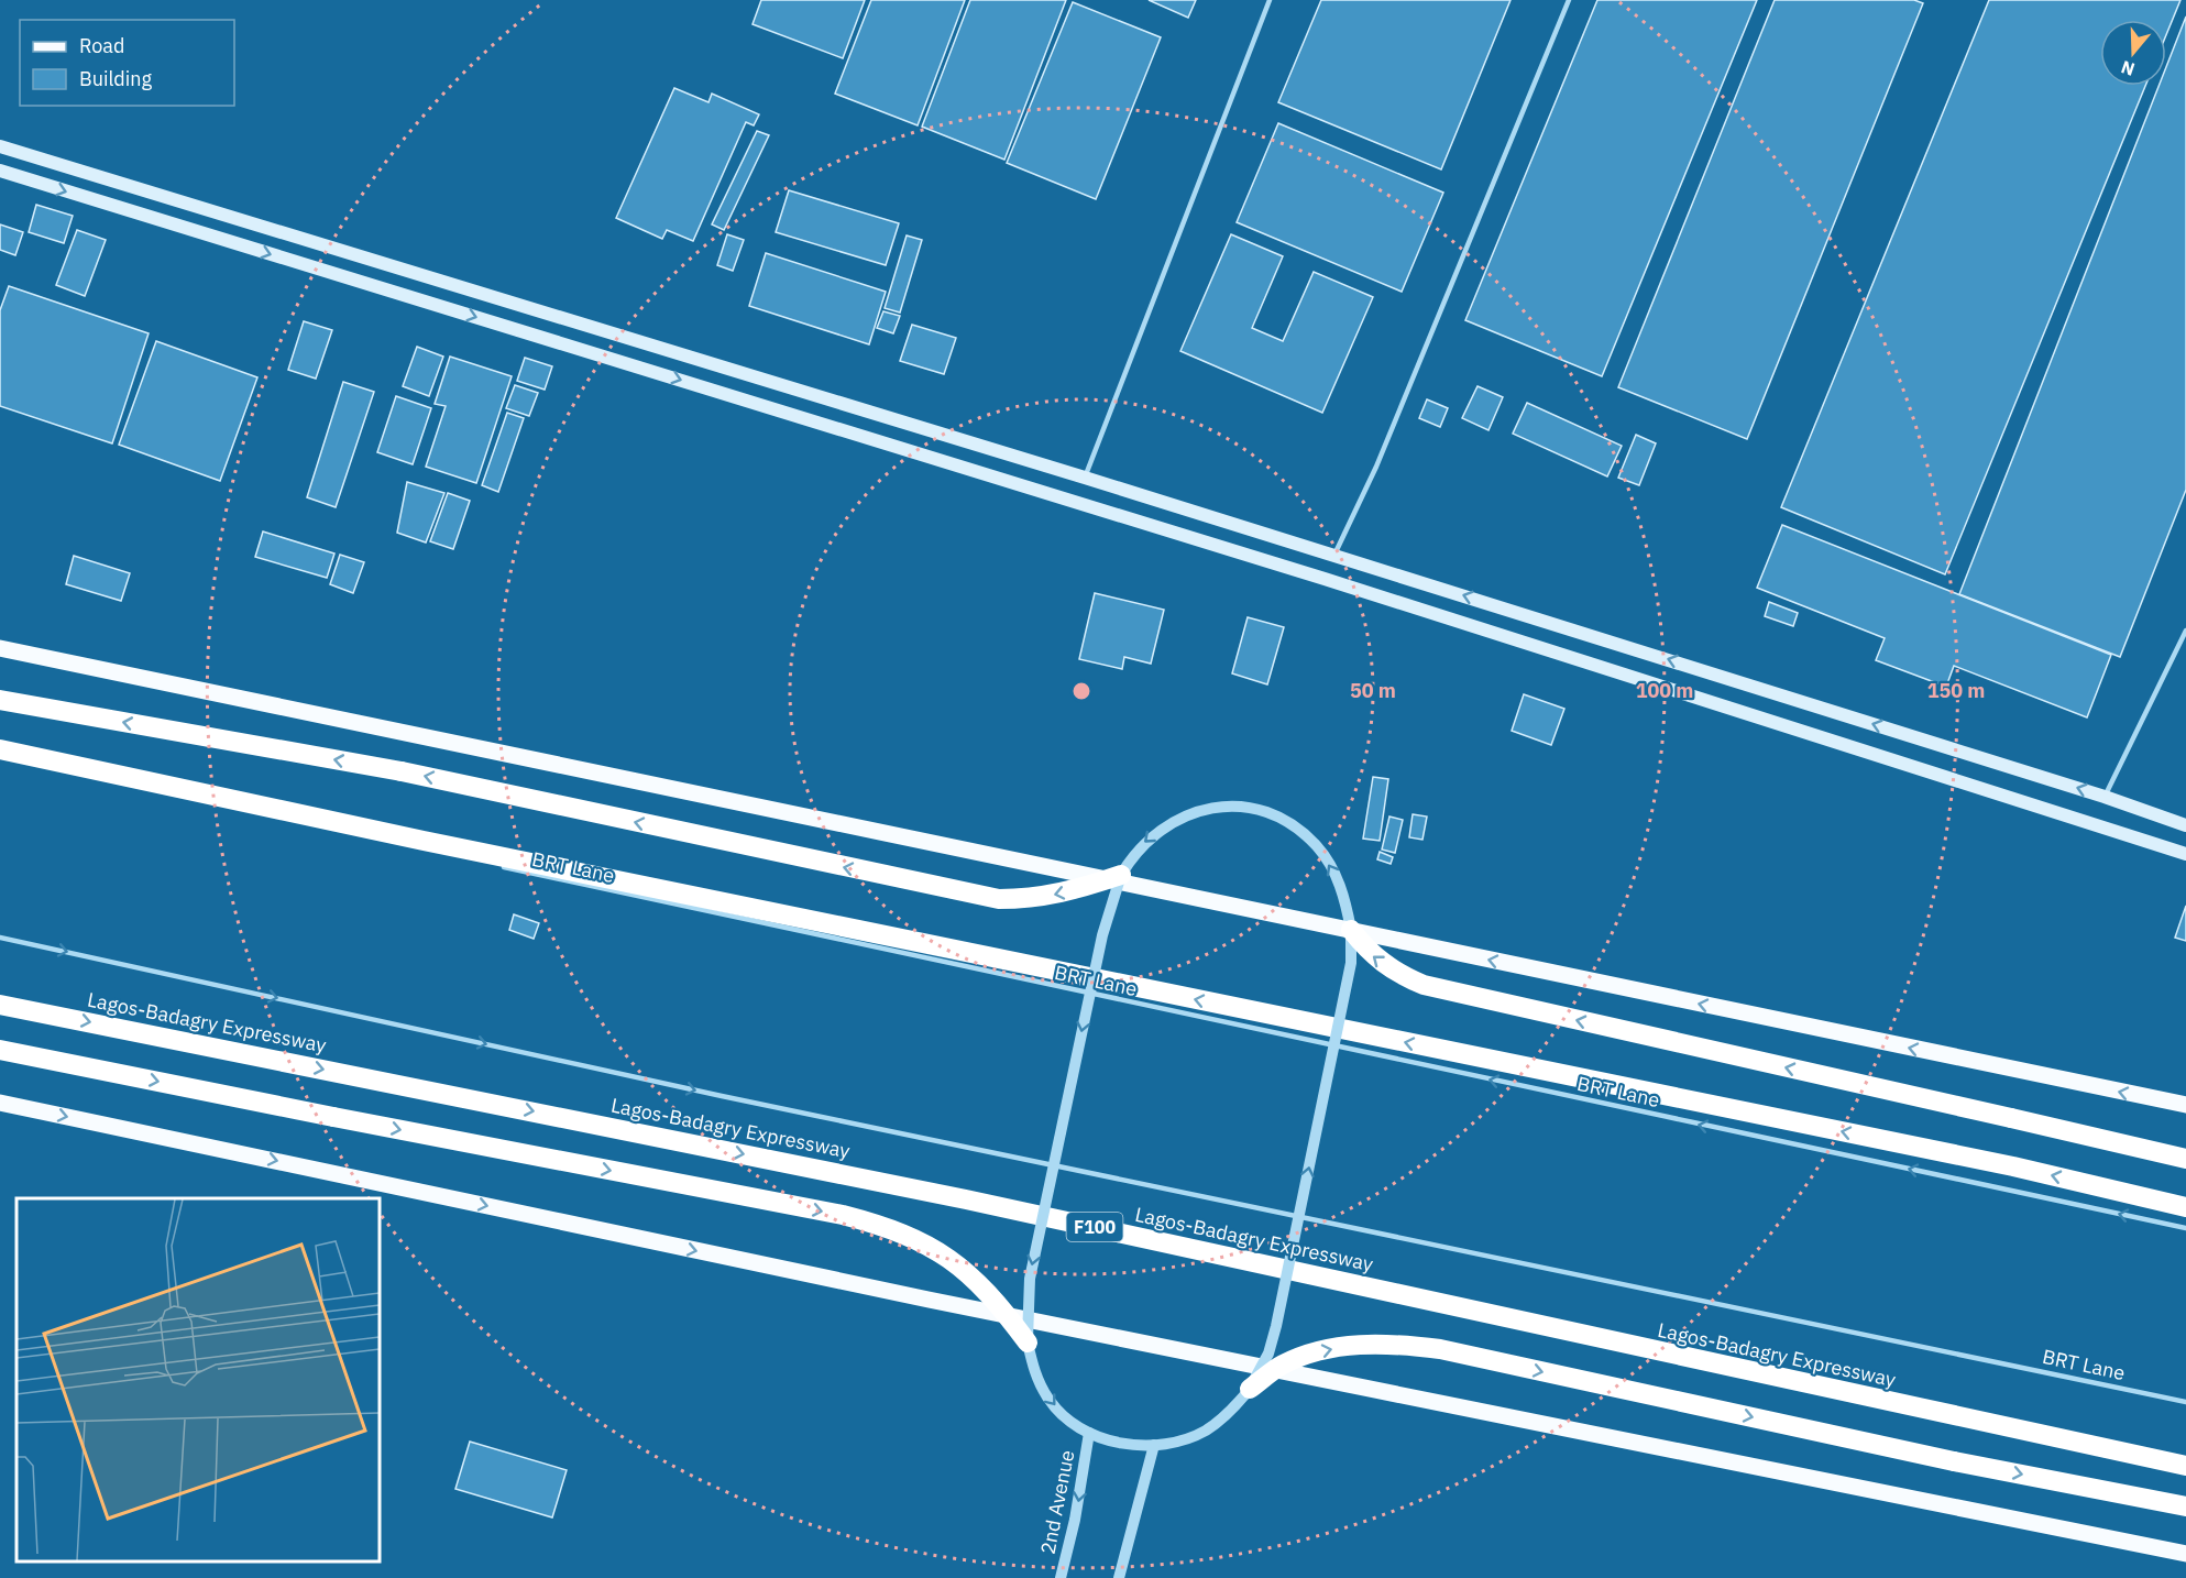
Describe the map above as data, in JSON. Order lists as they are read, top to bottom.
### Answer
{
  "streets": {
    "highway": ["Lagos-Badagry Expressway", "F100"],
    "street": ["2nd Avenue"],
    "lane": ["BRT Lane"]
  },
  "legend": ["Road", "Building"],
  "north": "bottom",
  "rings": ["50 m", "100 m", "150 m"]
}
